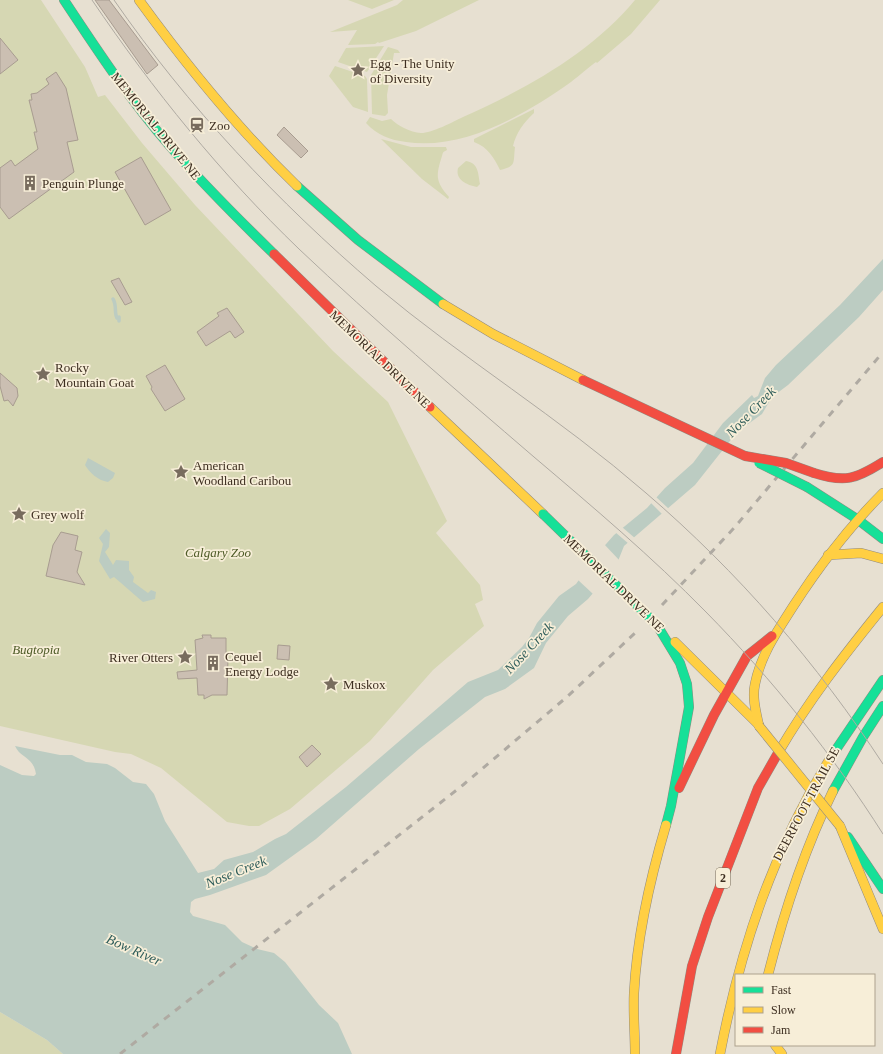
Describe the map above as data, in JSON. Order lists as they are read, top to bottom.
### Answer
{
  "streets": {
    "main road": ["MEMORIAL DRIVE NE", "DEERFOOT TRAIL SE", "2"]
  },
  "water": ["Nose Creek", "Bow River"],
  "parks": ["Calgary Zoo", "Bugtopia"],
  "places": {
    "place": [
      "Egg - The Unity of Diversity",
      "Rocky Mountain Goat",
      "American Woodland Caribou",
      "Grey wolf",
      "River Otters",
      "Muskox"
    ],
    "station": ["Zoo"],
    "building": ["Penguin Plunge", "Cequel Energy Lodge"]
  },
  "legend": ["Fast", "Slow", "Jam"]
}
